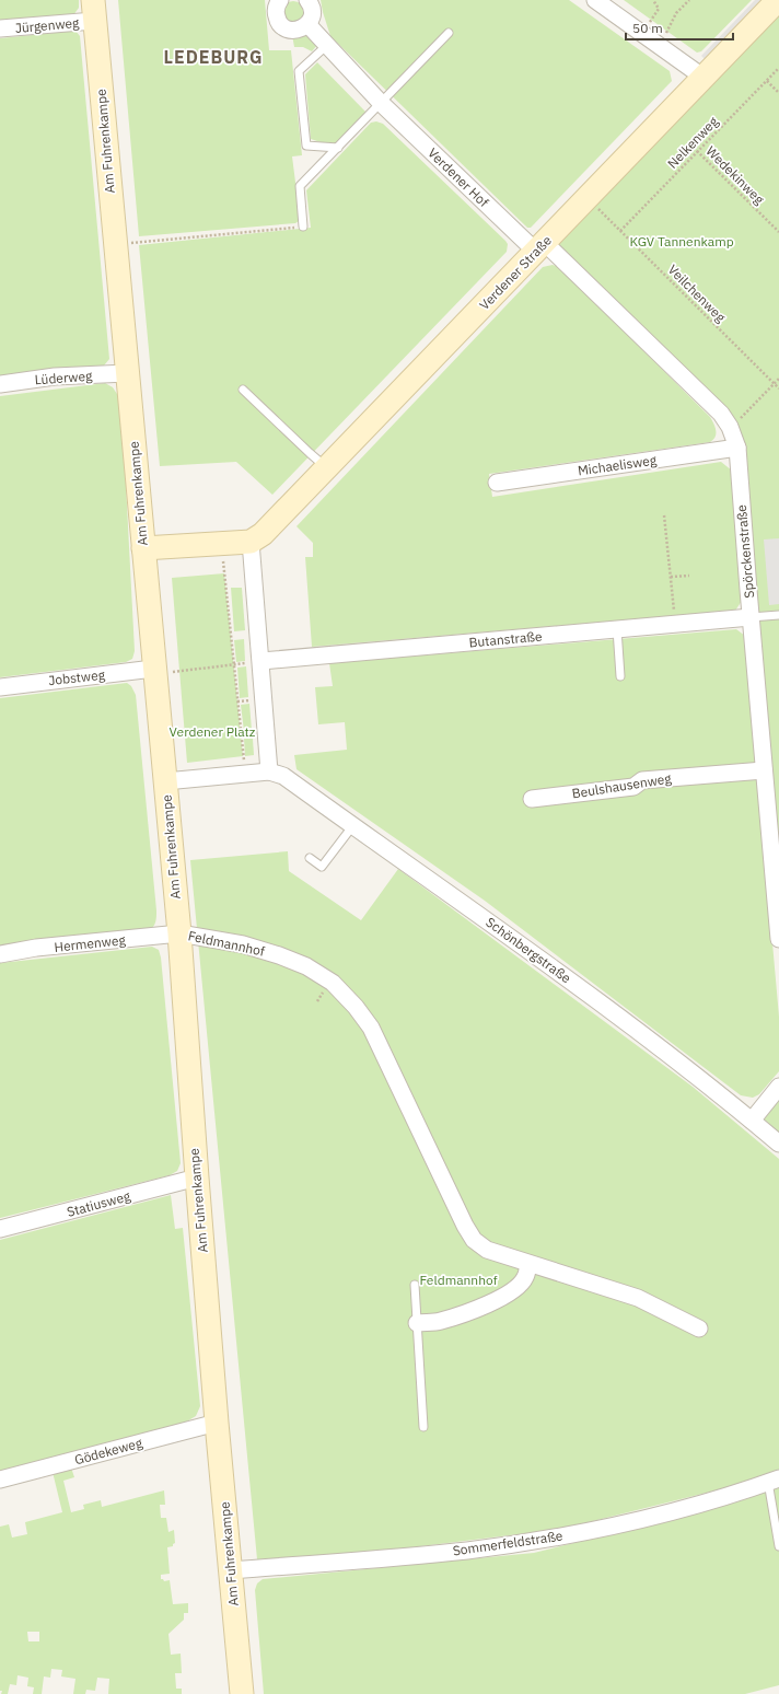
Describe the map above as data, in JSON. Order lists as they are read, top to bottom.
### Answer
{
  "streets": {
    "street": [
      "Jürgenweg",
      "Am Fuhrenkampe",
      "Verdener Hof",
      "Verdener Straße",
      "Lüderweg",
      "Michaelisweg",
      "Spörckenstraße",
      "Butanstraße",
      "Jobstweg",
      "Beulshausenweg",
      "Hermenweg",
      "Feldmannhof",
      "Schönbergstraße",
      "Statiusweg",
      "Gödekeweg",
      "Sommerfeldstraße"
    ],
    "path": ["Nelkenweg", "Wedekinweg", "Veilchenweg"]
  },
  "crossings": [
    ["Jürgenweg", "Am Fuhrenkampe"],
    ["Am Fuhrenkampe", "Lüderweg"],
    ["Am Fuhrenkampe", "Jobstweg"],
    ["Am Fuhrenkampe", "Hermenweg"],
    ["Am Fuhrenkampe", "Feldmannhof"],
    ["Am Fuhrenkampe", "Statiusweg"],
    ["Am Fuhrenkampe", "Gödekeweg"],
    ["Am Fuhrenkampe", "Sommerfeldstraße"],
    ["Nelkenweg", "Wedekinweg"],
    ["Nelkenweg", "Veilchenweg"],
    ["Verdener Hof", "Verdener Straße"],
    ["Verdener Hof", "Spörckenstraße"],
    ["Verdener Straße", "Veilchenweg"],
    ["Verdener Straße", "Spörckenstraße"],
    ["Michaelisweg", "Spörckenstraße"],
    ["Spörckenstraße", "Butanstraße"],
    ["Spörckenstraße", "Beulshausenweg"],
    ["Hermenweg", "Feldmannhof"]
  ],
  "districts": ["LEDEBURG"],
  "parks": ["KGV Tannenkamp", "Verdener Platz", "Feldmannhof"],
  "scale_bar": "50 m"
}
